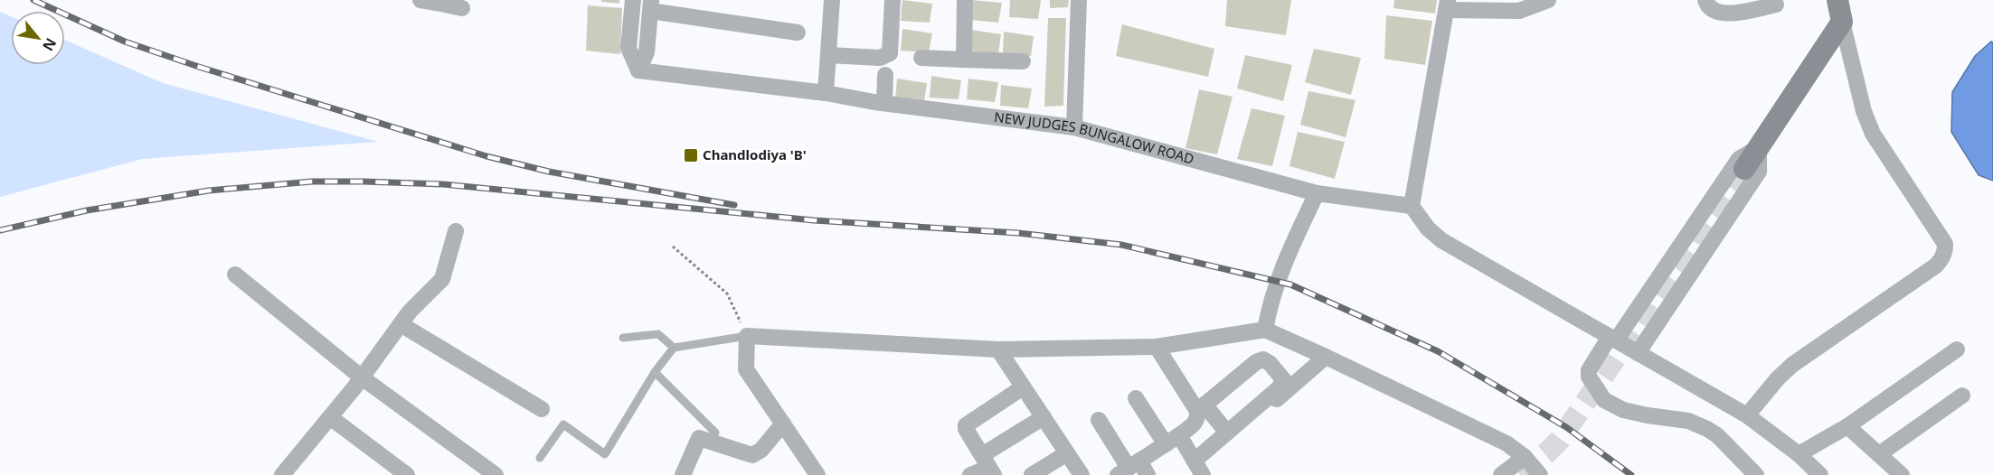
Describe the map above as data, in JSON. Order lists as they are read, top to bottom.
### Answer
{
  "streets": {
    "street": ["NEW JUDGES BUNGALOW ROAD"]
  },
  "places": {
    "transit": ["Chandlodiya 'B'"]
  },
  "north": "bottom right"
}
